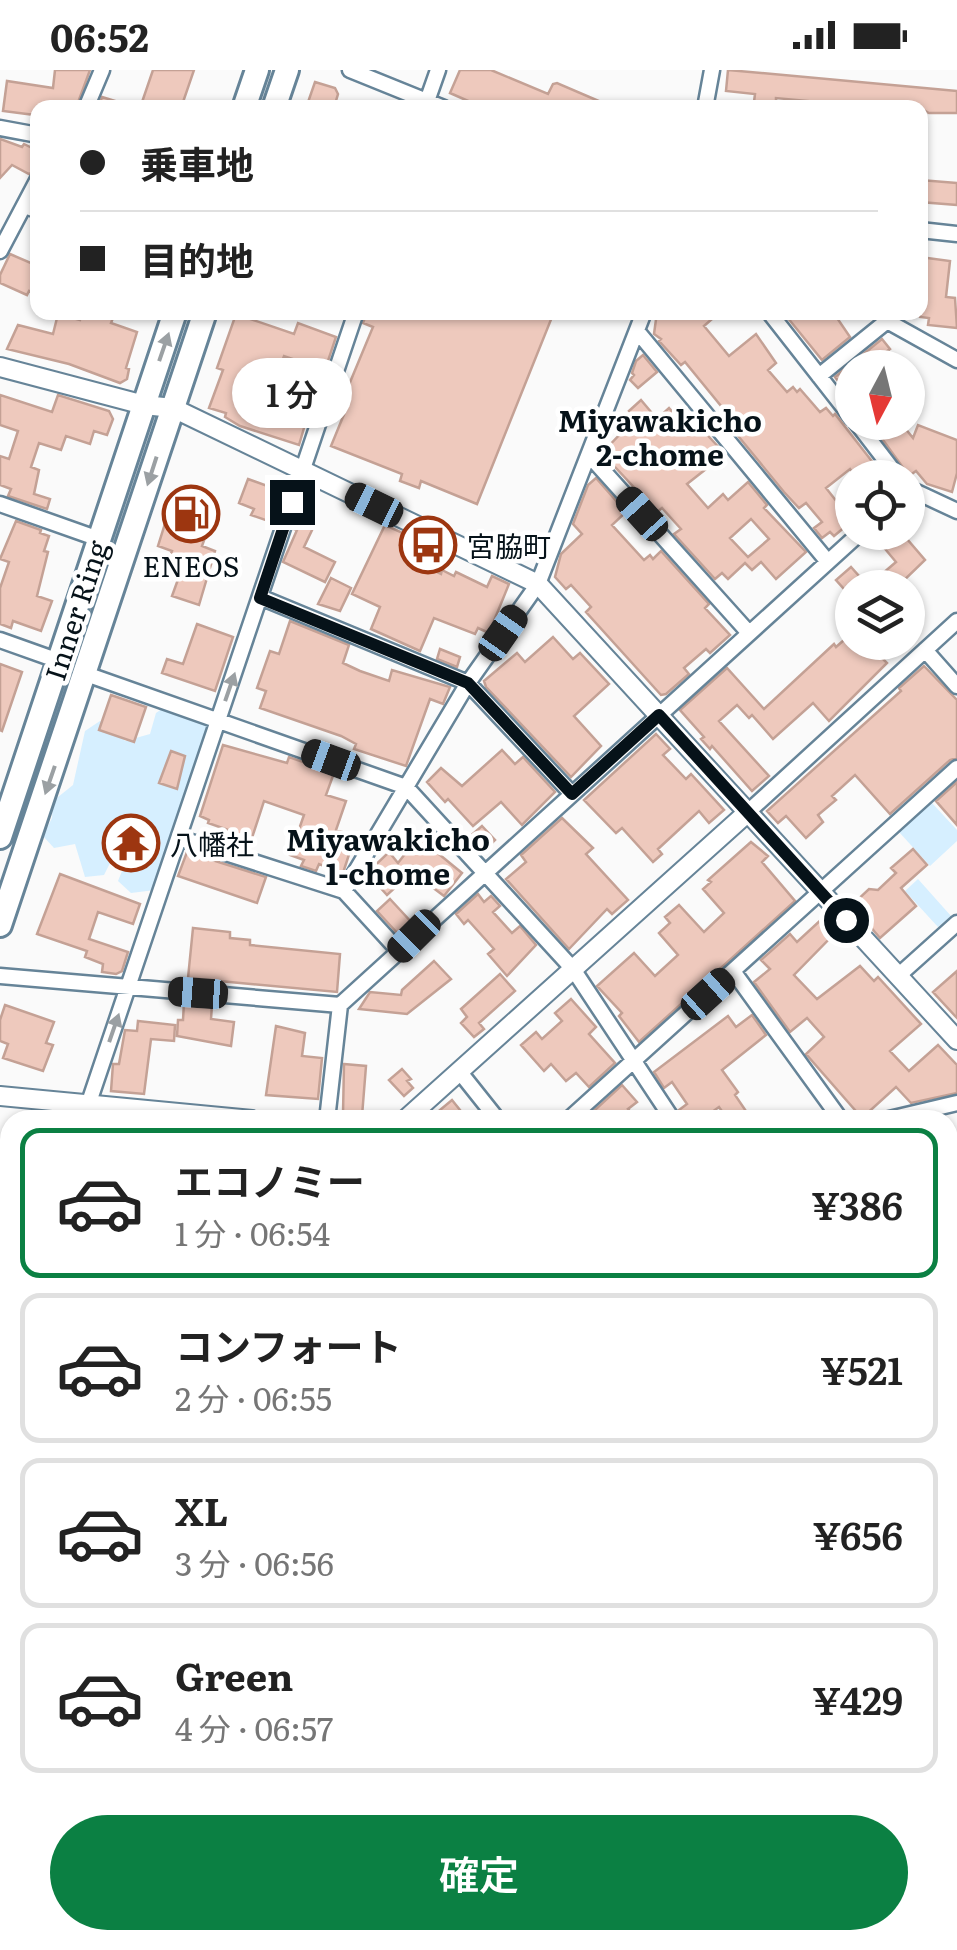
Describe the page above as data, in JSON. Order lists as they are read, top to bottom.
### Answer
{
  "streets": {
    "main road": ["Inner Ring"]
  },
  "districts": ["Miyawakicho 2-chome", "Miyawakicho 1-chome"],
  "places": {
    "fuel station": ["ENEOS"],
    "bus stop": ["宮脇町"],
    "temple": ["八幡社"]
  },
  "north": "bottom",
  "page": {
    "status": "06:52",
    "banner": ["乗車地", "目的地"],
    "bubble": "1 分",
    "list": [
      {
        "name": "エコノミー",
        "note": "1 分 · 06:54",
        "value": "¥386"
      },
      {
        "name": "コンフォート",
        "note": "2 分 · 06:55",
        "value": "¥521"
      },
      {
        "name": "XL",
        "note": "3 分 · 06:56",
        "value": "¥656"
      },
      {
        "name": "Green",
        "note": "4 分 · 06:57",
        "value": "¥429"
      }
    ],
    "buttons": "確定"
  }
}
